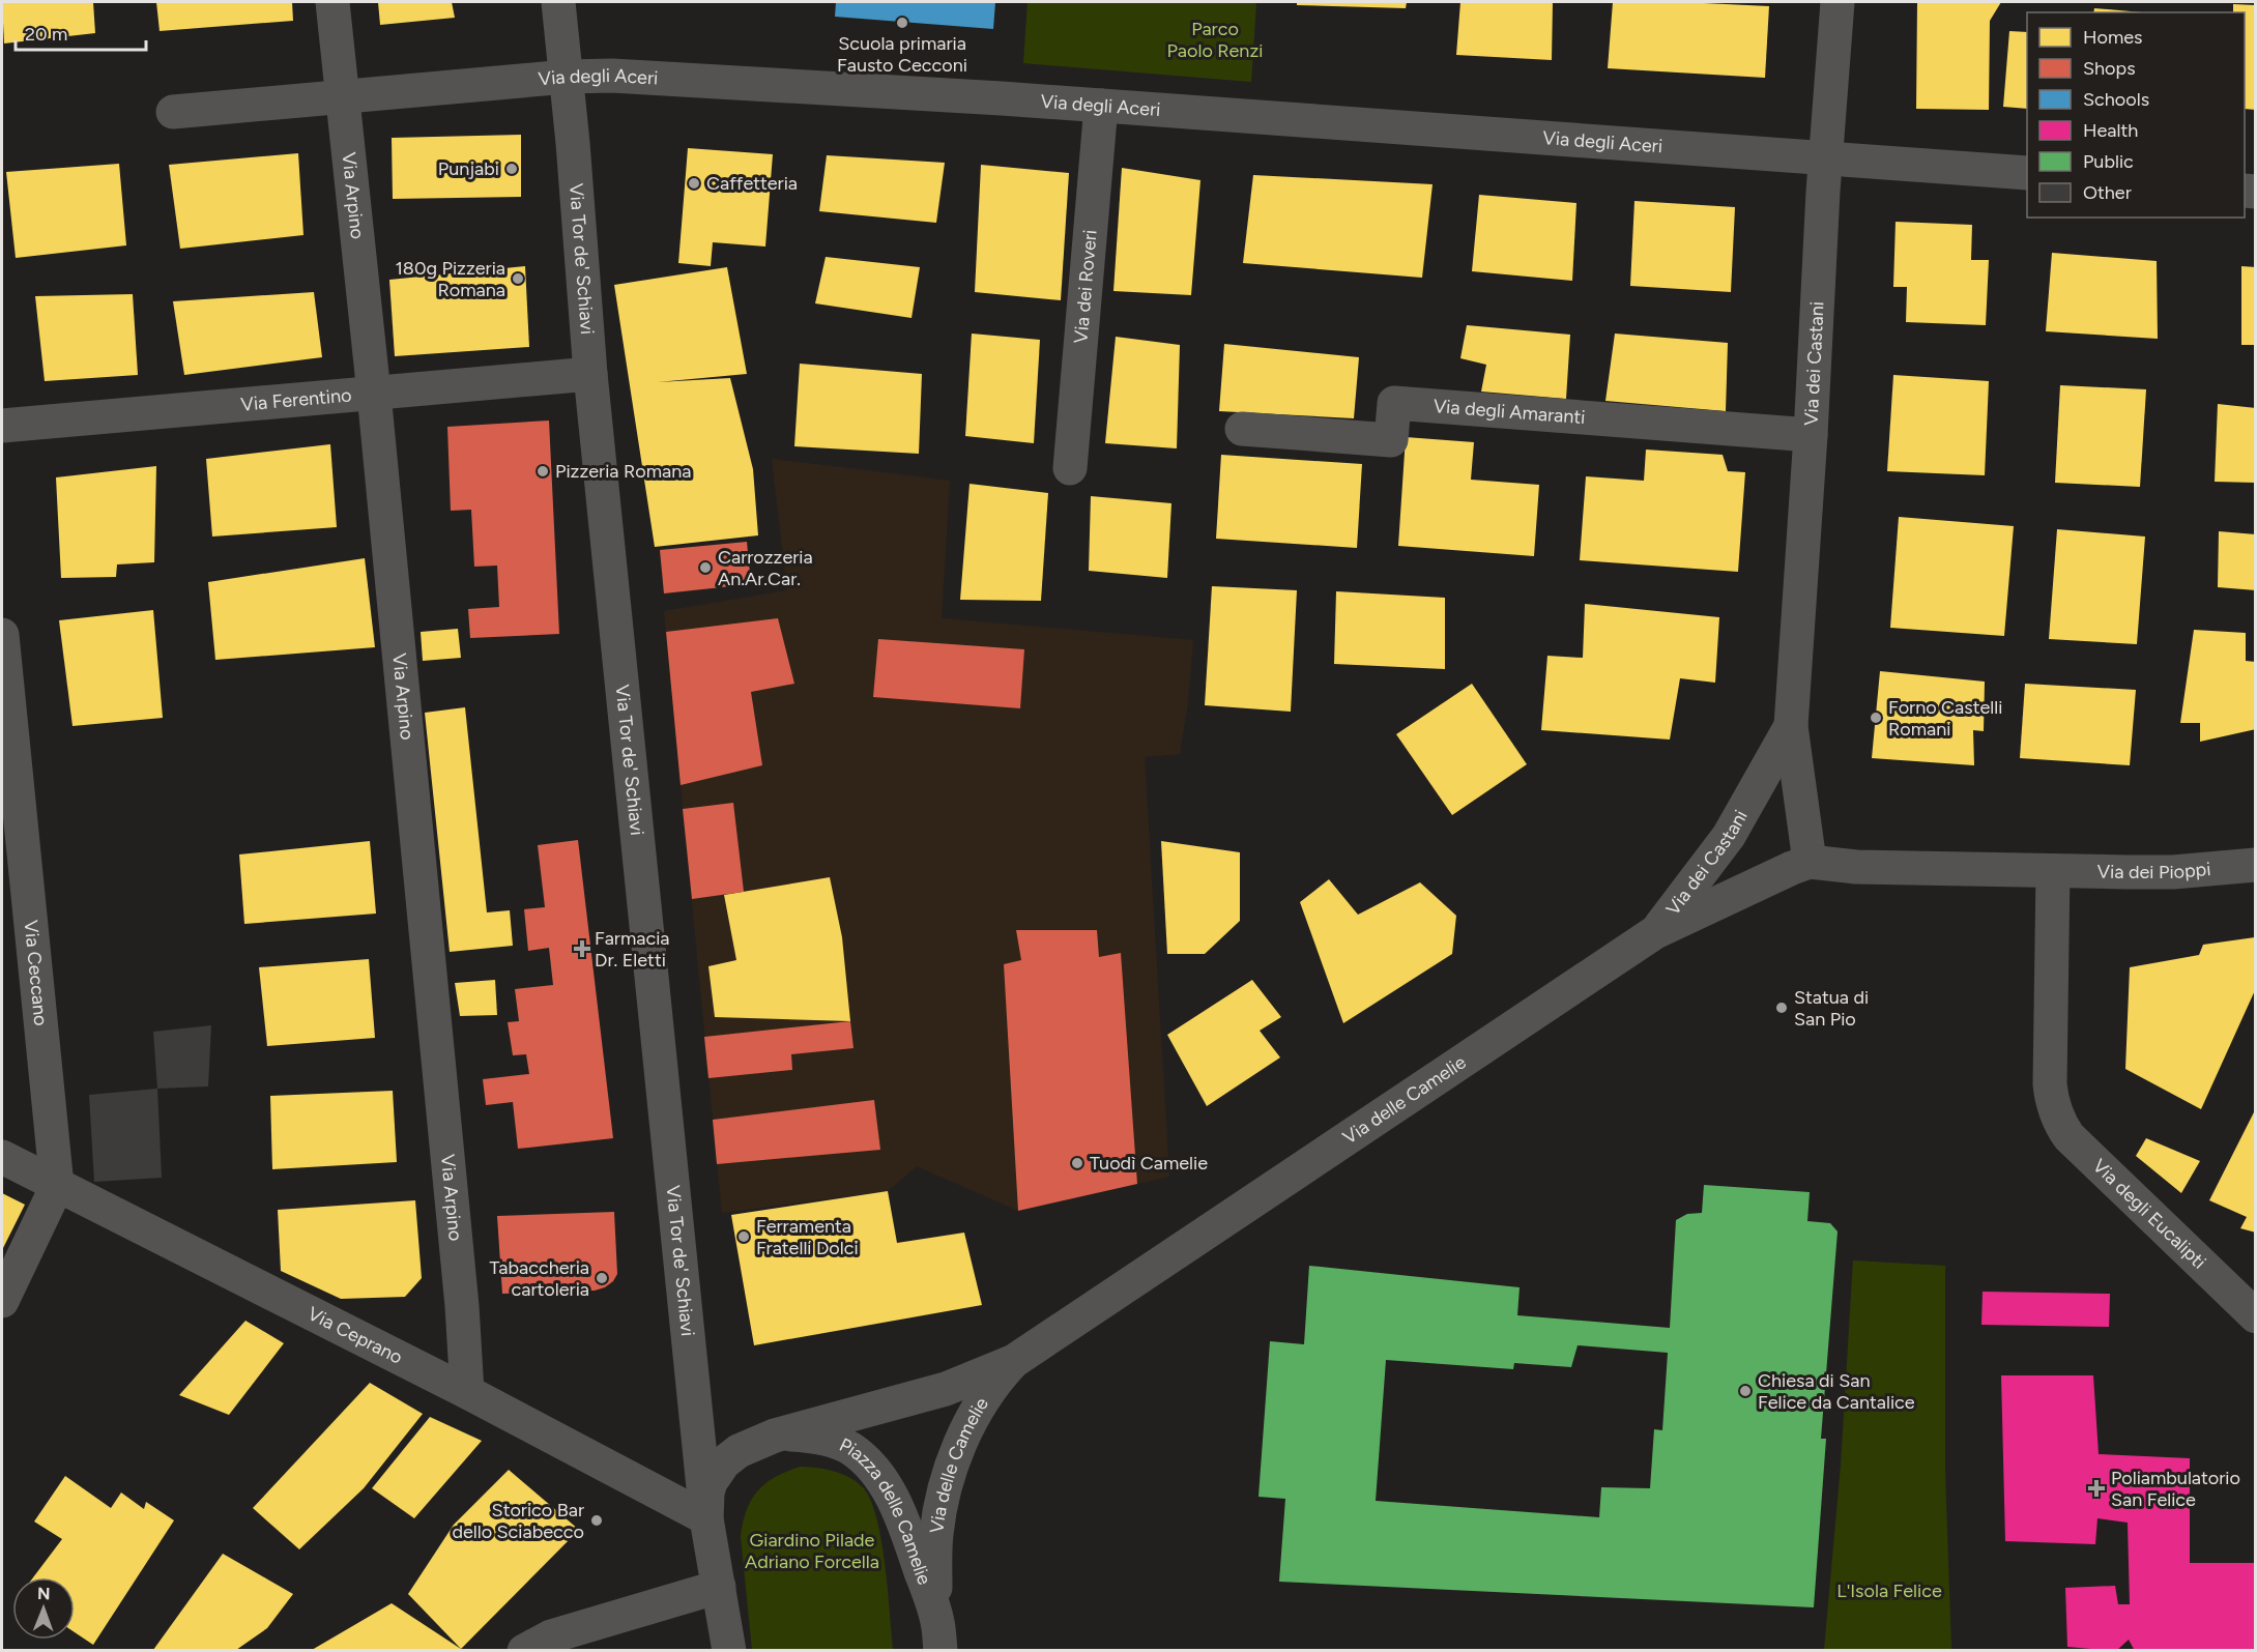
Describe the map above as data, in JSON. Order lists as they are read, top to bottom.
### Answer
{
  "streets": {
    "street": [
      "Via degli Aceri",
      "Via Arpino",
      "Via Tor de' Schiavi",
      "Via dei Roveri",
      "Via dei Castani",
      "Via Ferentino",
      "Via degli Amaranti",
      "Via dei Pioppi",
      "Via Ceccano",
      "Via delle Camelie",
      "Via degli Eucalipti",
      "Via Ceprano",
      "Piazza delle Camelie"
    ]
  },
  "crossings": [
    ["Via degli Aceri", "Via Arpino"],
    ["Via degli Aceri", "Via Tor de' Schiavi"],
    ["Via degli Aceri", "Via dei Roveri"],
    ["Via degli Aceri", "Via dei Castani"],
    ["Via Arpino", "Via Ferentino"],
    ["Via Arpino", "Via Ceprano"],
    ["Via Tor de' Schiavi", "Via Ferentino"],
    ["Via Tor de' Schiavi", "Via Ceprano"],
    ["Via Tor de' Schiavi", "Piazza delle Camelie"],
    ["Via dei Castani", "Via degli Amaranti"],
    ["Via dei Castani", "Via dei Pioppi"],
    ["Via dei Castani", "Via delle Camelie"],
    ["Via dei Pioppi", "Via delle Camelie"],
    ["Via dei Pioppi", "Via degli Eucalipti"],
    ["Via Ceccano", "Via Ceprano"],
    ["Via delle Camelie", "Piazza delle Camelie"],
    ["Via Ceprano", "Piazza delle Camelie"]
  ],
  "parks": ["Parco Paolo Renzi", "Giardino Pilade Adriano Forcella", "L'Isola Felice"],
  "places": {
    "other": [
      "Scuola primaria Fausto Cecconi",
      "Punjabi",
      "Caffetteria",
      "180g Pizzeria Romana",
      "Pizzeria Romana",
      "Carrozzeria An.Ar.Car.",
      "Forno Castelli Romani",
      "Statua di San Pio",
      "Tuodì Camelie",
      "Ferramenta Fratelli Dolci",
      "Tabaccheria cartoleria",
      "Chiesa di San Felice da Cantalice",
      "Storico Bar dello Sciabecco"
    ],
    "health": ["Farmacia Dr. Eletti", "Poliambulatorio San Felice"]
  },
  "legend": [
    "Homes",
    "Shops",
    "Schools",
    "Health",
    "Public",
    "Other"
  ],
  "scale_bar": "20 m",
  "north": "top"
}
